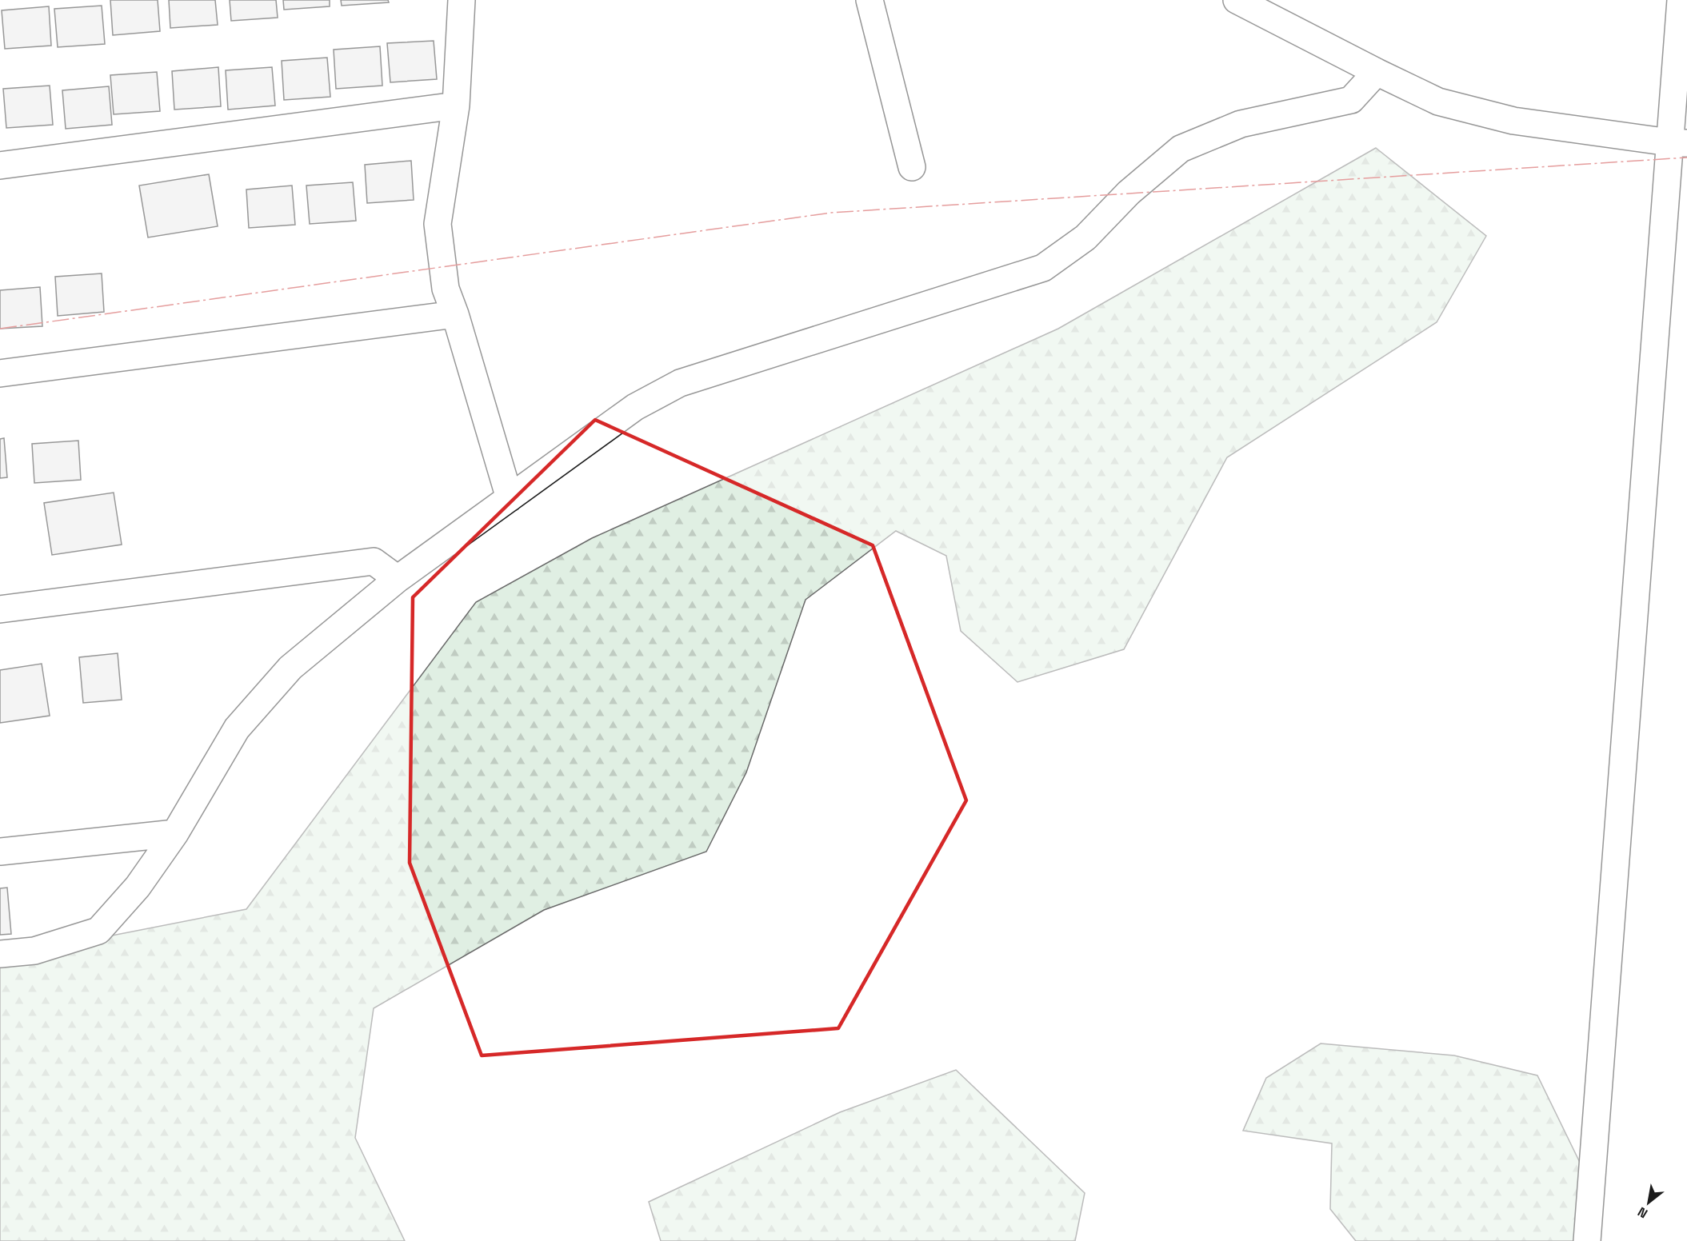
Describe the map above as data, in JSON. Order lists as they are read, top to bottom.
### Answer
{
  "north": "bottom left"
}
